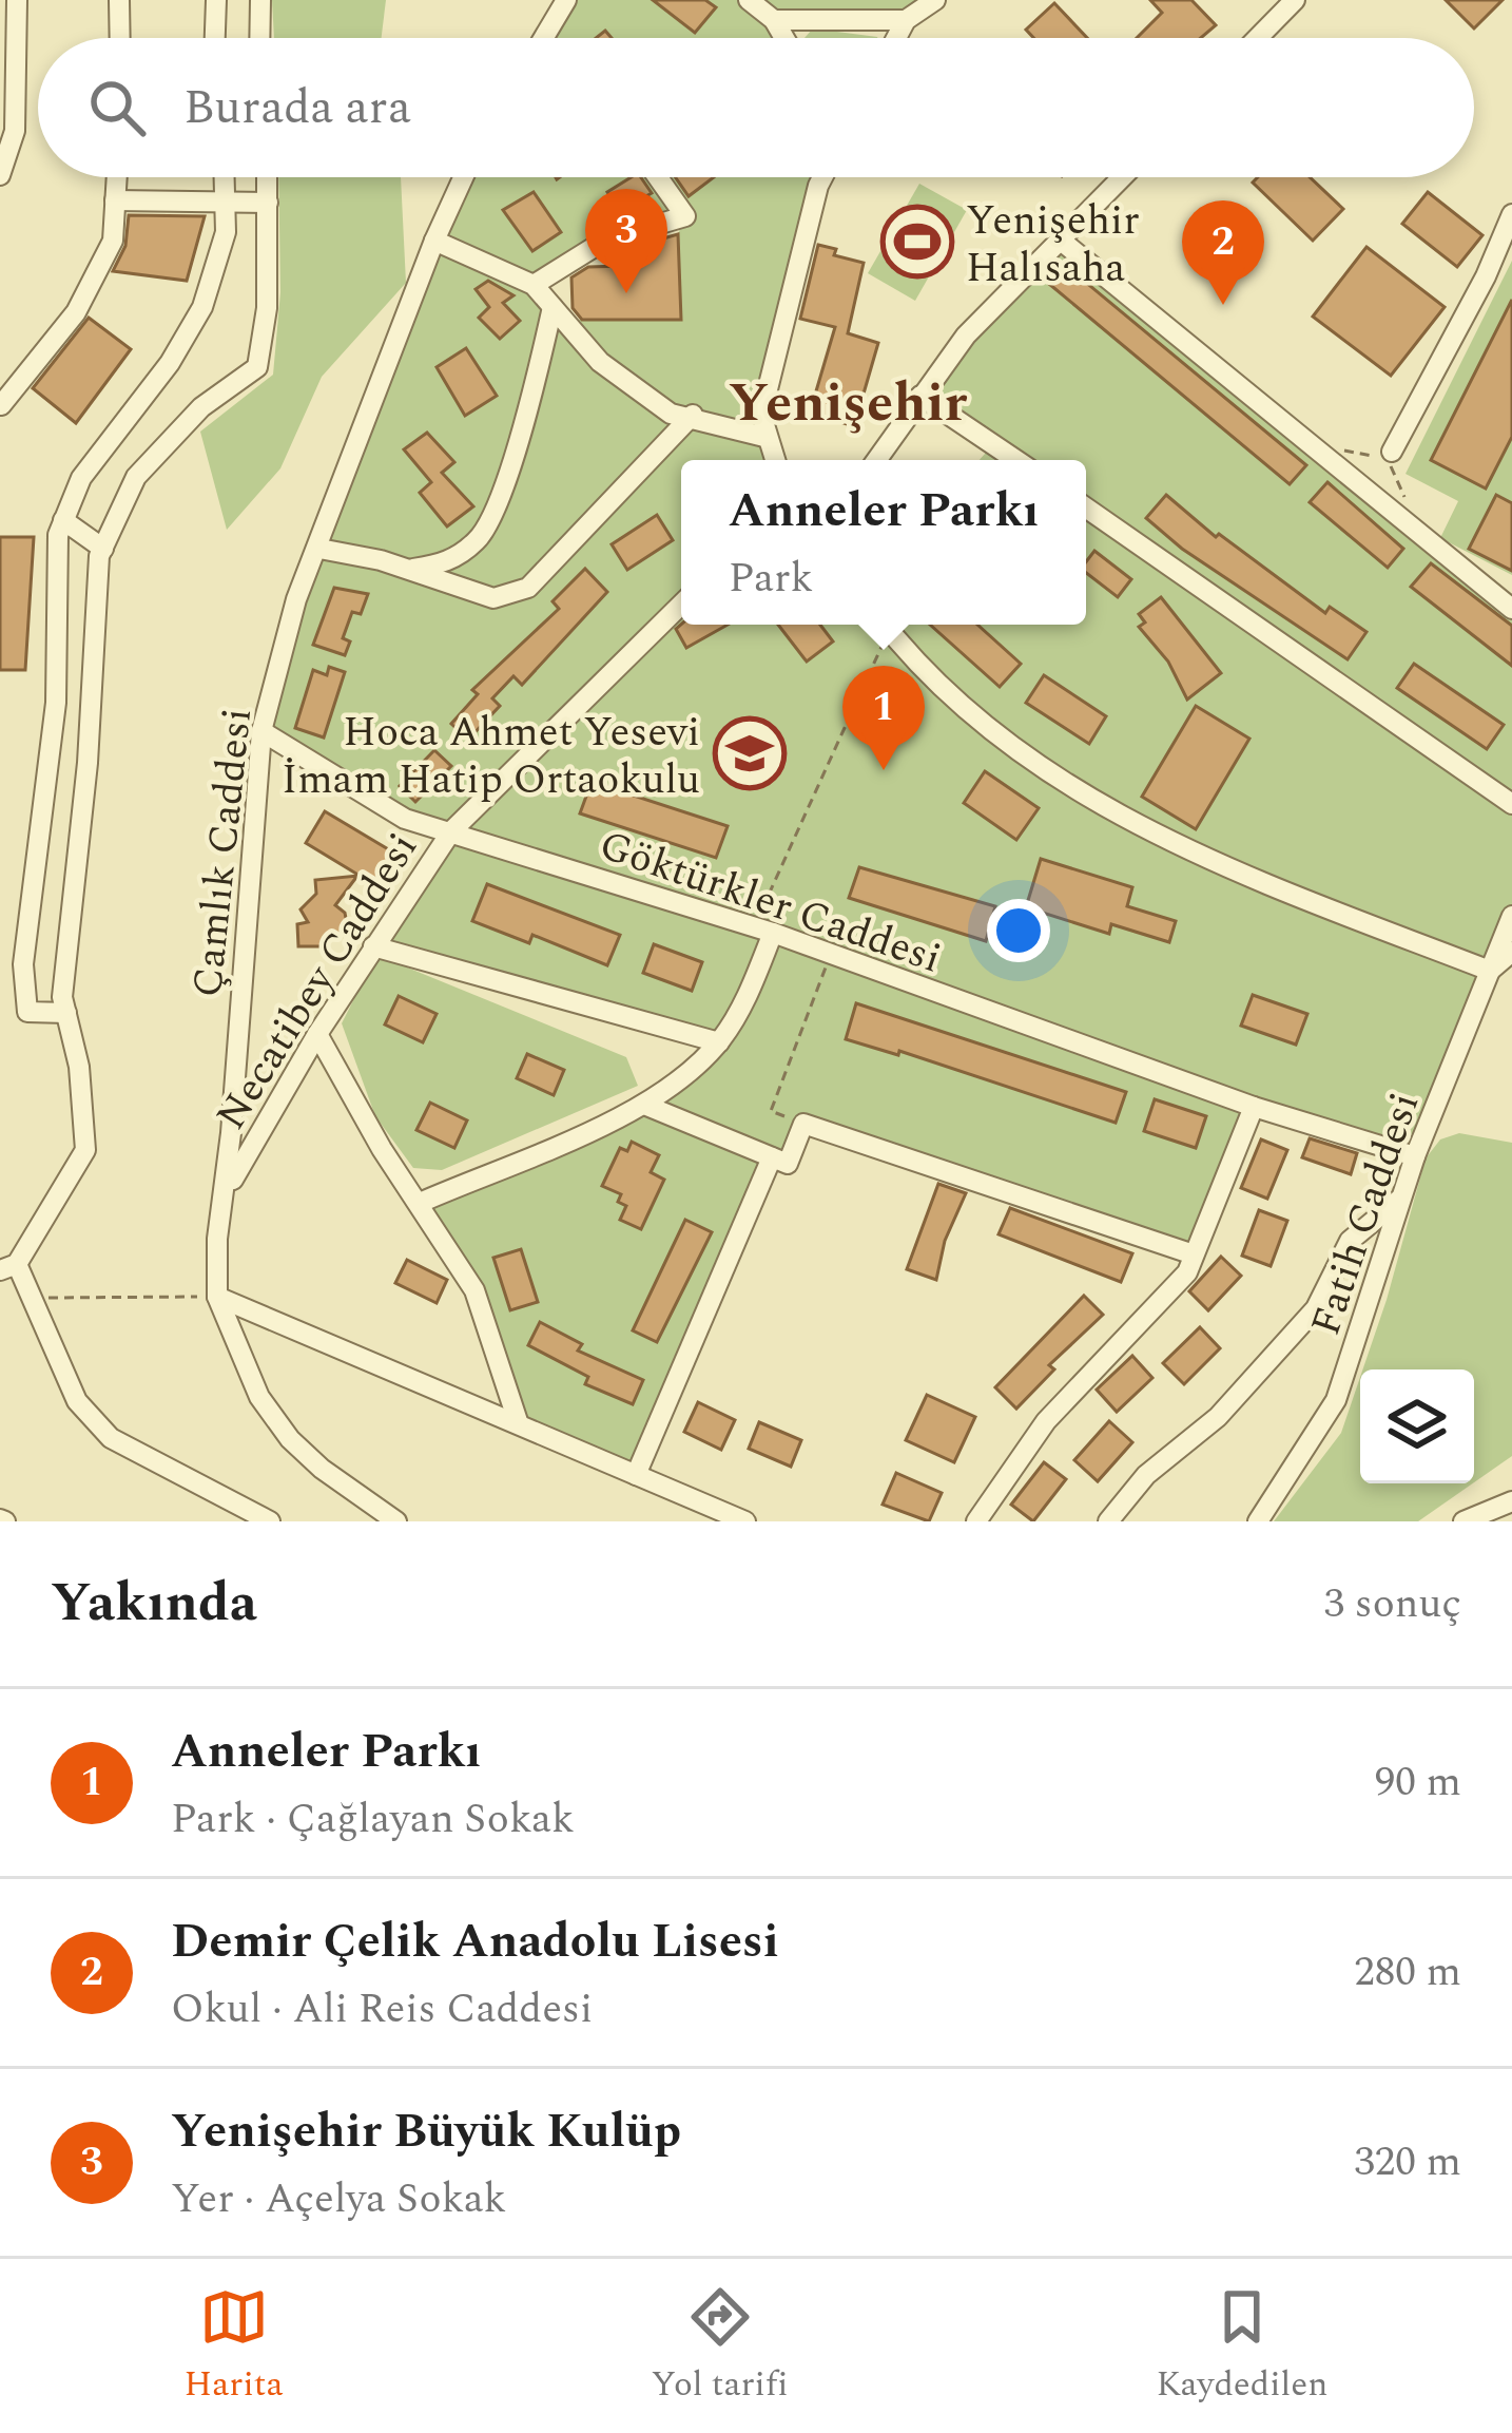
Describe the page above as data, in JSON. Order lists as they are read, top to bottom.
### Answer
{
  "streets": {
    "street": [
      "Çamlık Caddesi",
      "Göktürkler Caddesi",
      "Necatibey Caddesi",
      "Fatih Caddesi"
    ]
  },
  "crossings": [
    ["Çamlık Caddesi", "Göktürkler Caddesi"],
    ["Çamlık Caddesi", "Necatibey Caddesi"],
    ["Göktürkler Caddesi", "Necatibey Caddesi"],
    ["Göktürkler Caddesi", "Fatih Caddesi"]
  ],
  "districts": ["Yenişehir"],
  "places": {
    "sports": ["Yenişehir Halısaha"],
    "school or university": ["Hoca Ahmet Yesevi İmam Hatip Ortaokulu"]
  },
  "page": {
    "search": "Burada ara",
    "pins": ["3", "2", "1"],
    "popup": ["Anneler Parkı", "Park"],
    "heading": ["Yakında", "3 sonuç"],
    "list": [
      {
        "mark": "1",
        "name": "Anneler Parkı",
        "note": "Park · Çağlayan Sokak",
        "value": "90 m"
      },
      {
        "mark": "2",
        "name": "Demir Çelik Anadolu Lisesi",
        "note": "Okul · Ali Reis Caddesi",
        "value": "280 m"
      },
      {
        "mark": "3",
        "name": "Yenişehir Büyük Kulüp",
        "note": "Yer · Açelya Sokak",
        "value": "320 m"
      }
    ],
    "nav": ["Harita", "Yol tarifi", "Kaydedilen"]
  }
}
